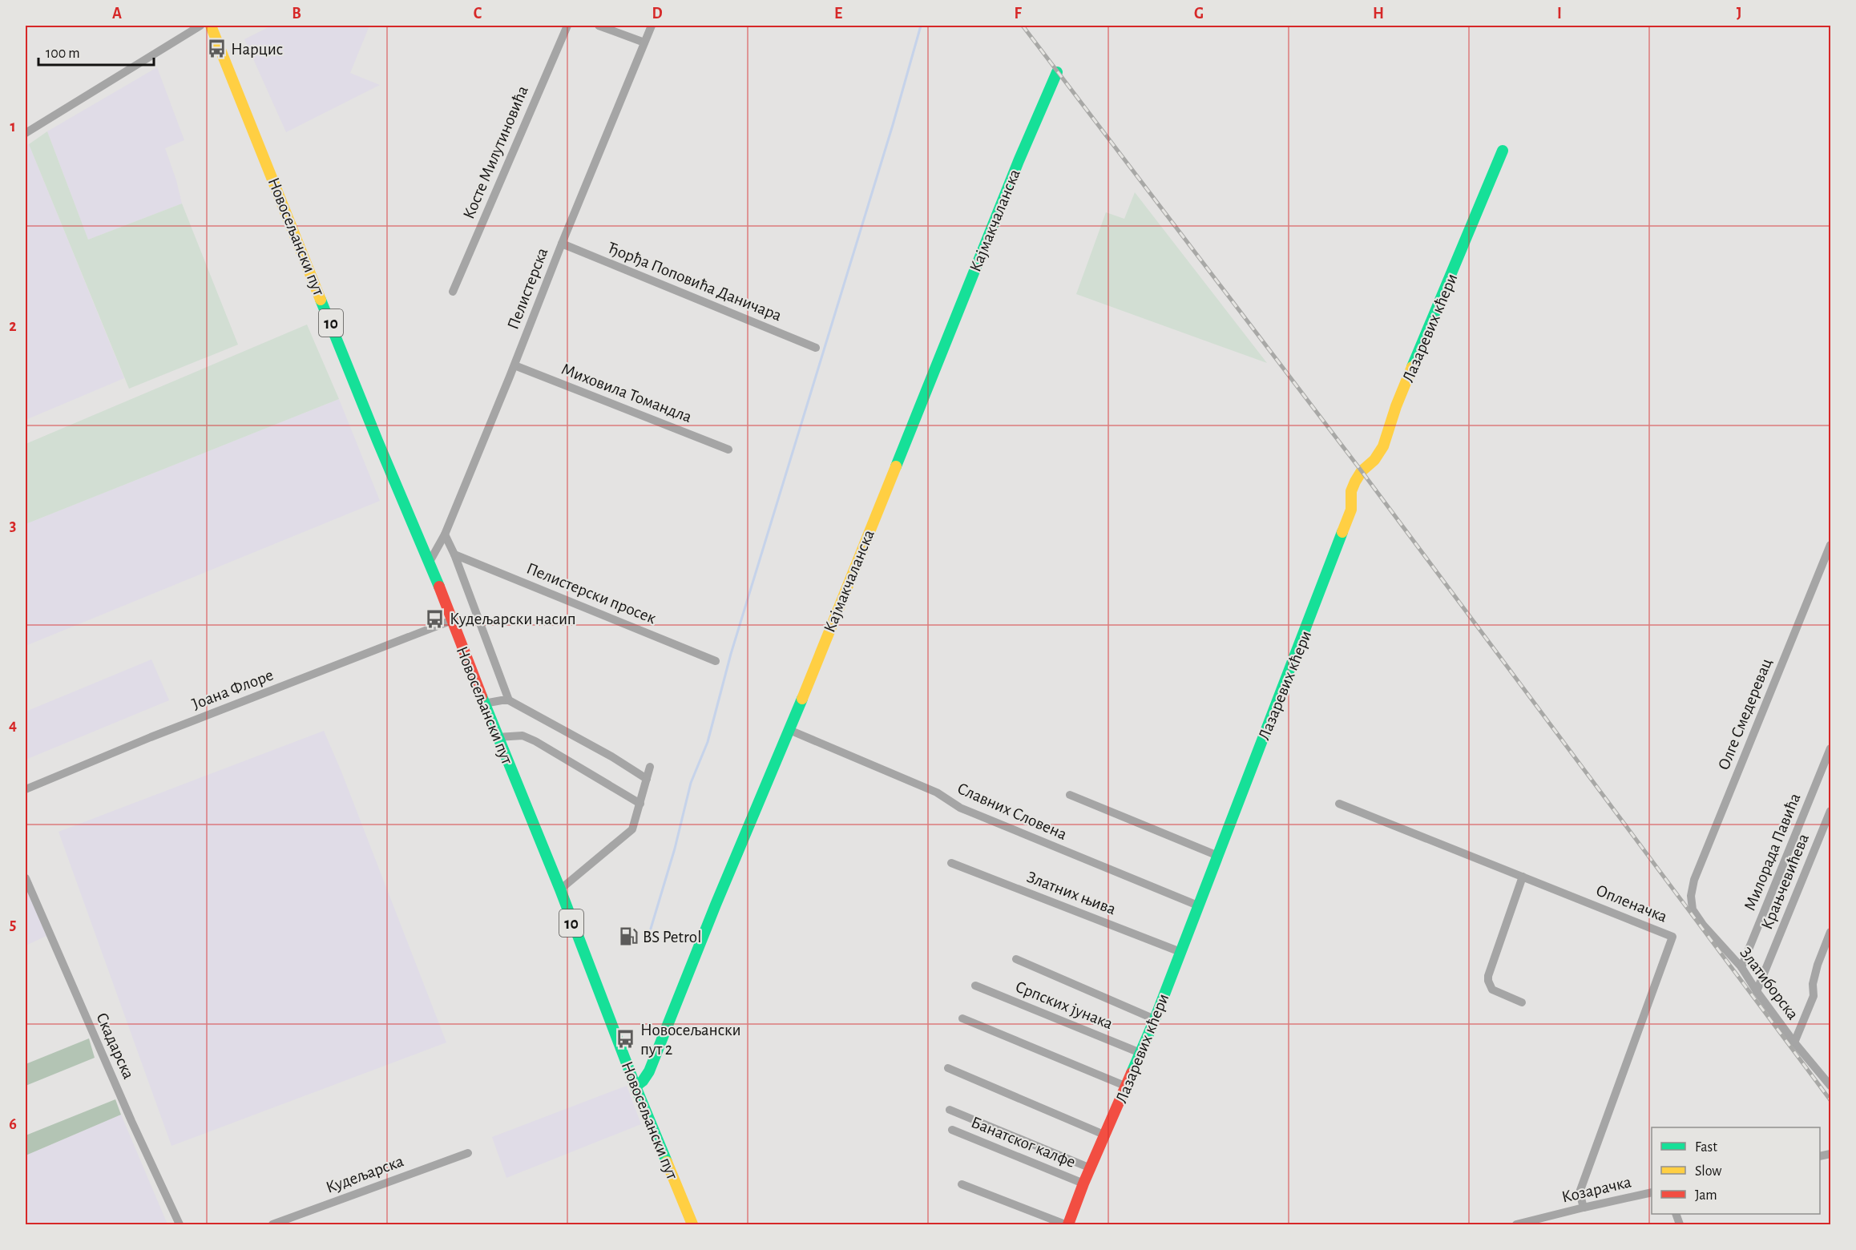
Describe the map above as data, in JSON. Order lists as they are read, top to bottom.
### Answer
{
  "streets": {
    "street": [
      "Косте Милутиновића",
      "Кајмакчаланска",
      "Новосељански пут",
      "Ђорђа Поповића Даничара",
      "Пелистерска",
      "10",
      "Лазаревих кћери",
      "Миховила Томандла",
      "Пелистерски просек",
      "Јоана Флоре",
      "Олге Смедеревац",
      "Славних Словена",
      "Милорада Павића",
      "Крањчевићева",
      "Златних њива",
      "Опленачка",
      "Златиборска",
      "Српских јунака",
      "Скадарска",
      "Банатског калфе",
      "Кудељарска",
      "Козарачка"
    ]
  },
  "crossings": [
    ["Кајмакчаланска", "Новосељански пут"],
    ["Кајмакчаланска", "Славних Словена"],
    ["Новосељански пут", "Пелистерска"],
    ["Новосељански пут", "Јоана Флоре"],
    ["Ђорђа Поповића Даничара", "Пелистерска"],
    ["Пелистерска", "Миховила Томандла"],
    ["Лазаревих кћери", "Славних Словена"],
    ["Лазаревих кћери", "Златних њива"],
    ["Лазаревих кћери", "Српских јунака"],
    ["Лазаревих кћери", "Банатског калфе"],
    ["Олге Смедеревац", "Златиборска"],
    ["Милорада Павића", "Златиборска"],
    ["Крањчевићева", "Златиборска"],
    ["Опленачка", "Козарачка"]
  ],
  "places": {
    "bus stop": ["Нарцис", "Кудељарски насип", "Новосељански пут 2"],
    "fuel station": ["BS Petrol"]
  },
  "legend": ["Fast", "Slow", "Jam"],
  "scale_bar": "100 m",
  "grid": {
    "columns": [
      "A",
      "B",
      "C",
      "D",
      "E",
      "F",
      "G",
      "H",
      "I",
      "J"
    ],
    "rows": [
      "1",
      "2",
      "3",
      "4",
      "5",
      "6"
    ]
  }
}
